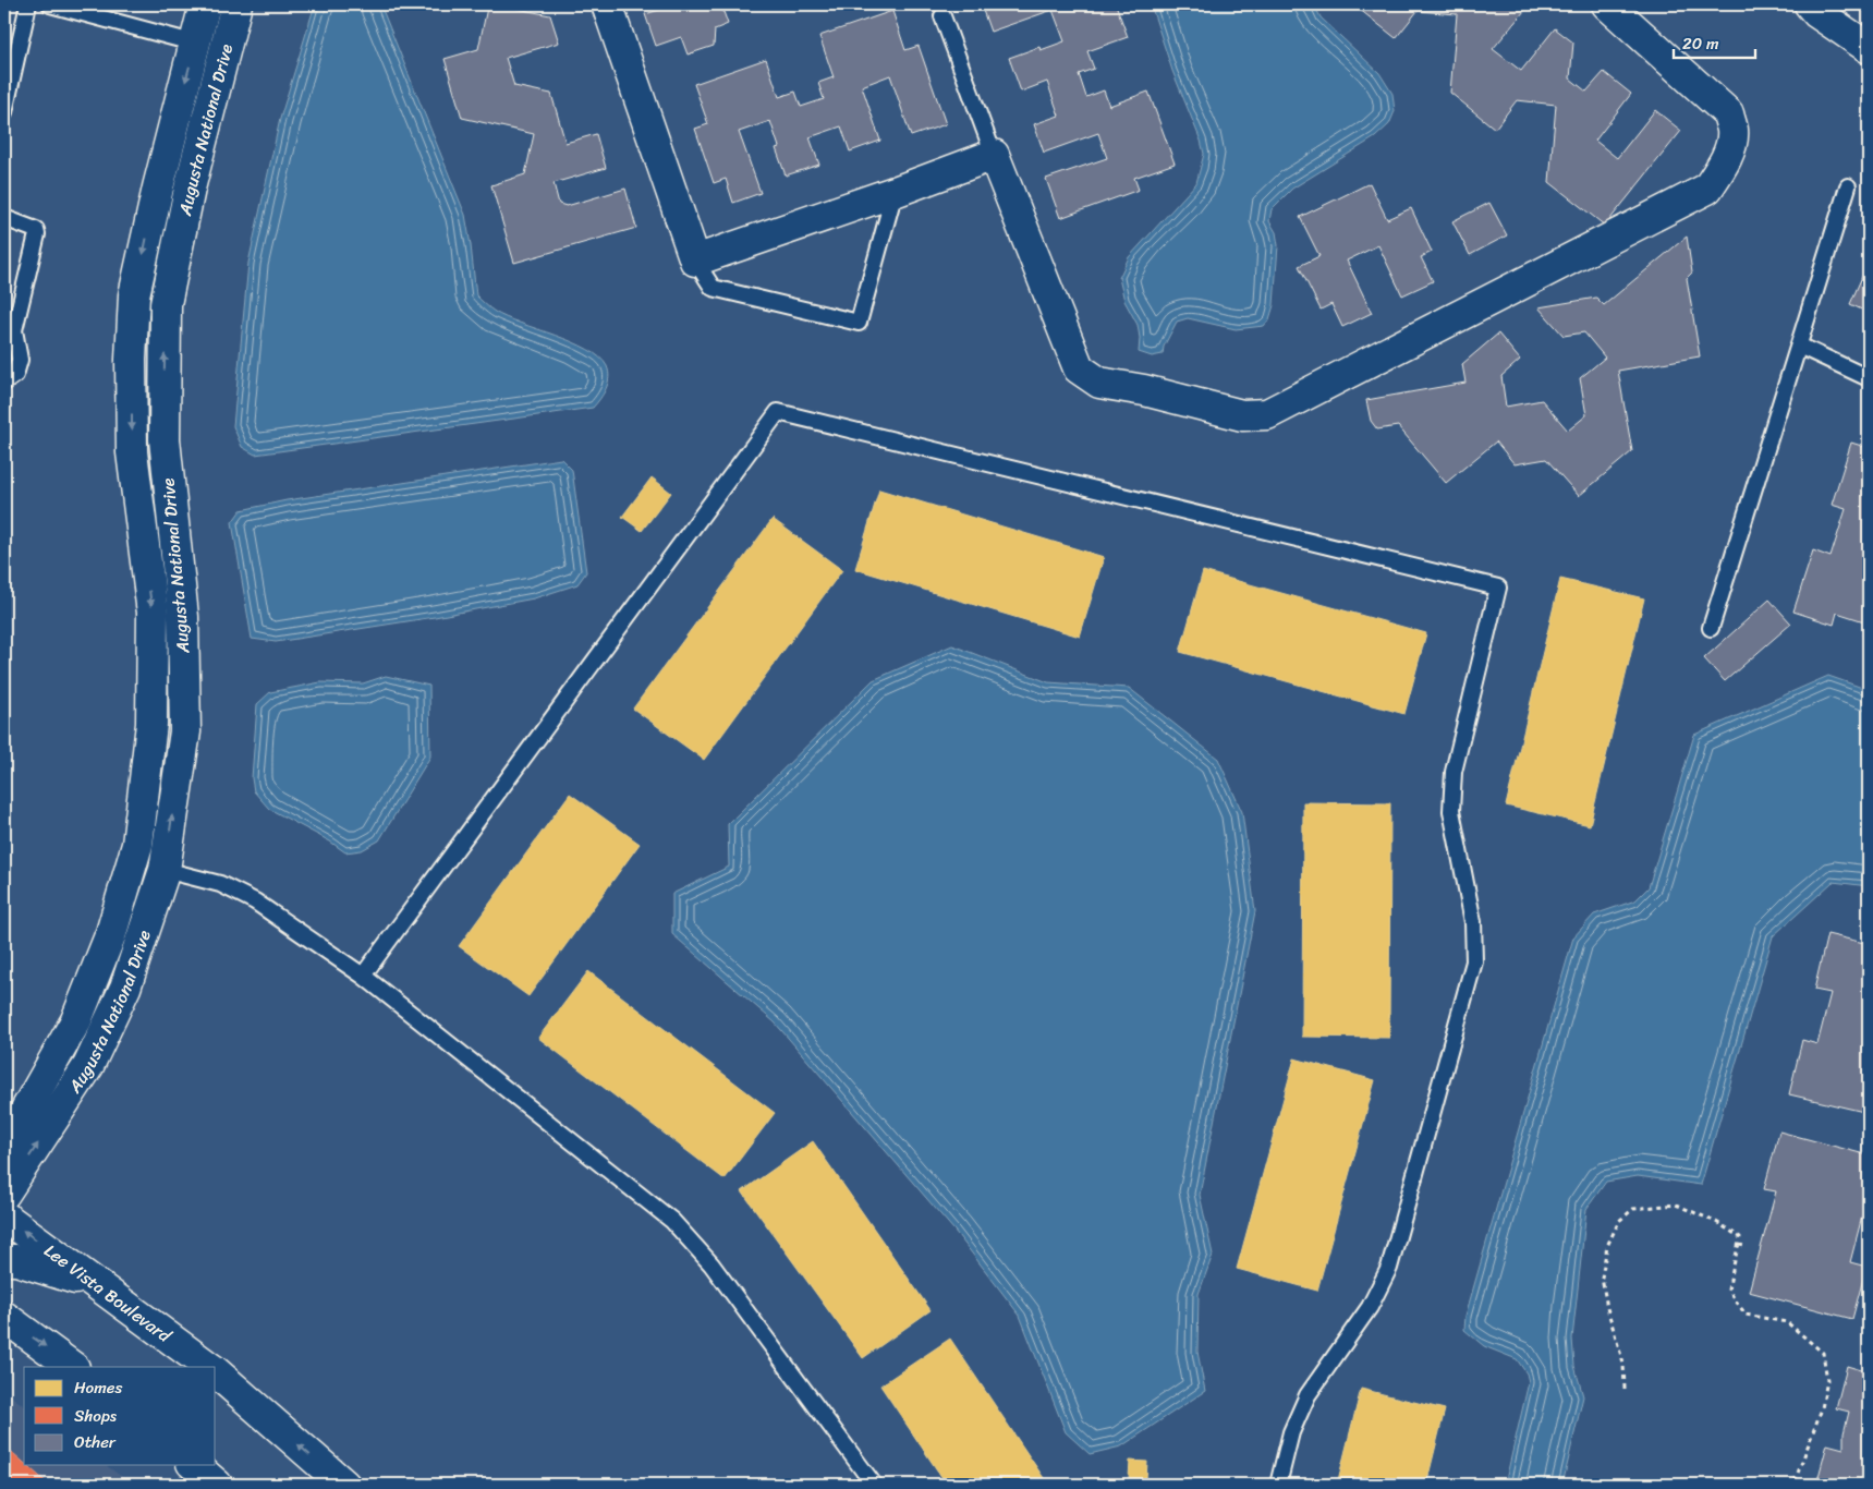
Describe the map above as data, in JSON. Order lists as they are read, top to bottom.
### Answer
{
  "streets": {
    "street": ["Augusta National Drive", "Lee Vista Boulevard"]
  },
  "legend": ["Homes", "Shops", "Other"],
  "scale_bar": "20 m"
}
